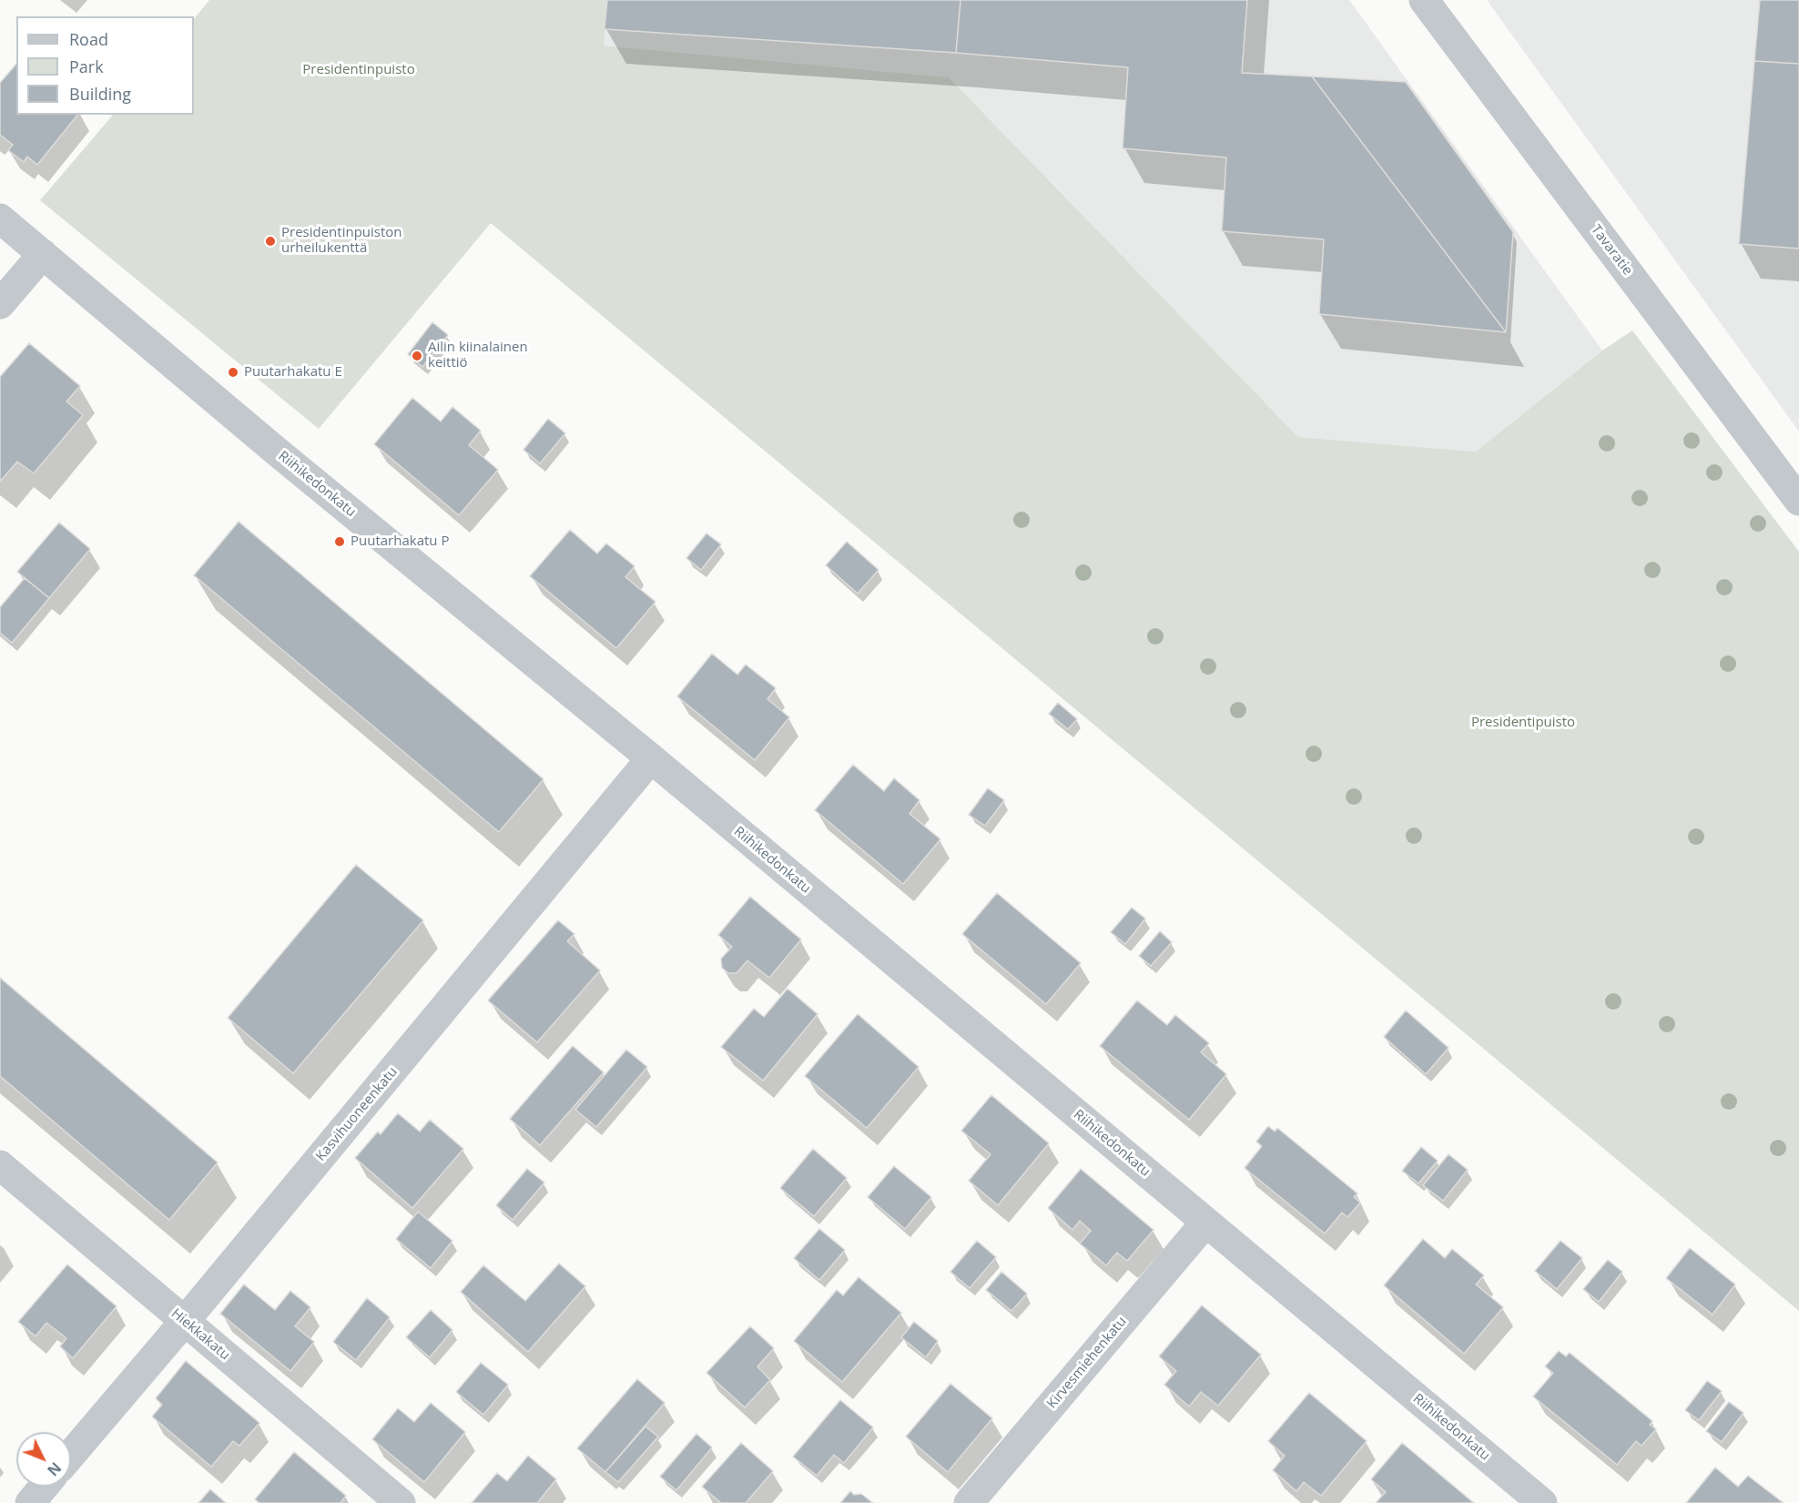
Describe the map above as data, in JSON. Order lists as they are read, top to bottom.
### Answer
{
  "streets": {
    "street": [
      "Tavaratie",
      "Riihikedonkatu",
      "Kasvihuoneenkatu",
      "Hiekkakatu",
      "Kirvesmiehenkatu"
    ]
  },
  "crossings": [
    ["Riihikedonkatu", "Kasvihuoneenkatu"],
    ["Riihikedonkatu", "Kirvesmiehenkatu"],
    ["Kasvihuoneenkatu", "Hiekkakatu"]
  ],
  "parks": ["Presidentinpuisto", "Presidentipuisto"],
  "places": [
    "Presidentinpuiston urheilukenttä",
    "Ailin kiinalainen keittiö",
    "Puutarhakatu E",
    "Puutarhakatu P"
  ],
  "legend": ["Road", "Park", "Building"],
  "north": "bottom right"
}
